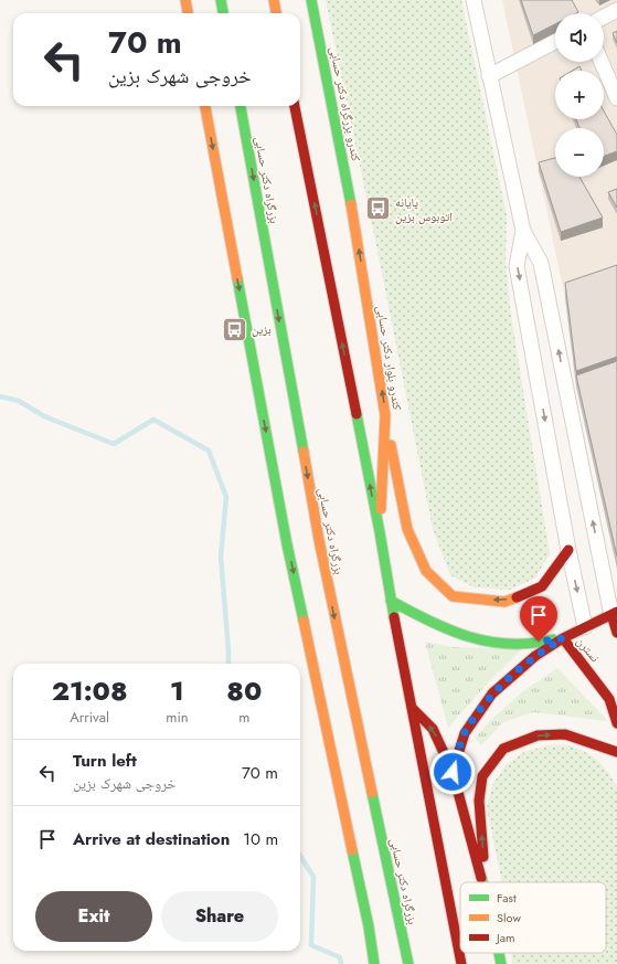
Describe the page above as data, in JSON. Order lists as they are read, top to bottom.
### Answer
{
  "streets": {
    "main road": [
      "کندرو بزرگراه دکتر حسابی",
      "بزرگراه دکتر حسابی",
      "کندرو بلوار دکتر حسابی",
      "نسترن"
    ]
  },
  "crossings": [
    ["کندرو بزرگراه دکتر حسابی", "کندرو بلوار دکتر حسابی"]
  ],
  "places": {
    "bus stop": ["پایانه اتوبوس بزین", "بزین"]
  },
  "legend": ["Fast", "Slow", "Jam"],
  "page": {
    "map_buttons": ["+", "−"],
    "turn": ["70 m", "خروجی شهرک بزین"],
    "eta": [
      "21:08",
      "Arrival",
      "1",
      "min",
      "80",
      "m"
    ],
    "list": [
      {
        "name": "Turn left",
        "note": "خروجی شهرک بزین",
        "value": "70 m"
      },
      {
        "name": "Arrive at destination",
        "value": "10 m"
      }
    ],
    "buttons": ["Exit", "Share"]
  }
}
